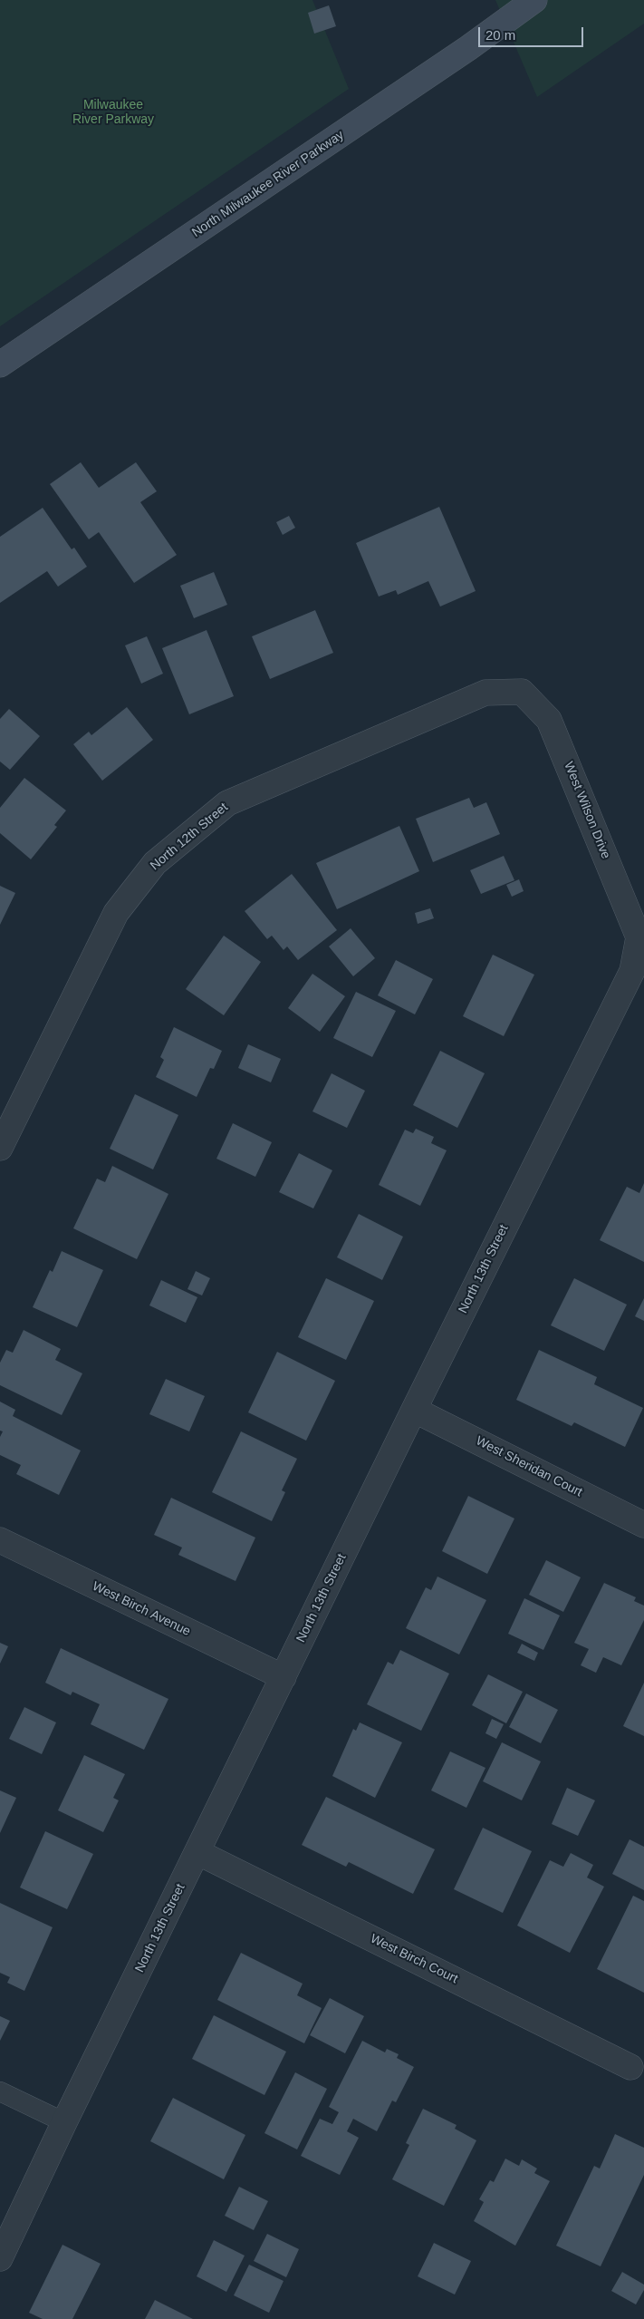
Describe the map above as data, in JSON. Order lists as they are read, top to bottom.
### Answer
{
  "streets": {
    "street": [
      "North Milwaukee River Parkway",
      "West Wilson Drive",
      "North 12th Street",
      "North 13th Street",
      "West Sheridan Court",
      "West Birch Avenue",
      "West Birch Court"
    ]
  },
  "crossings": [
    ["West Wilson Drive", "North 12th Street"],
    ["West Wilson Drive", "North 13th Street"],
    ["North 13th Street", "West Sheridan Court"],
    ["North 13th Street", "West Birch Avenue"],
    ["North 13th Street", "West Birch Court"]
  ],
  "parks": ["Milwaukee River Parkway"],
  "scale_bar": "20 m"
}
